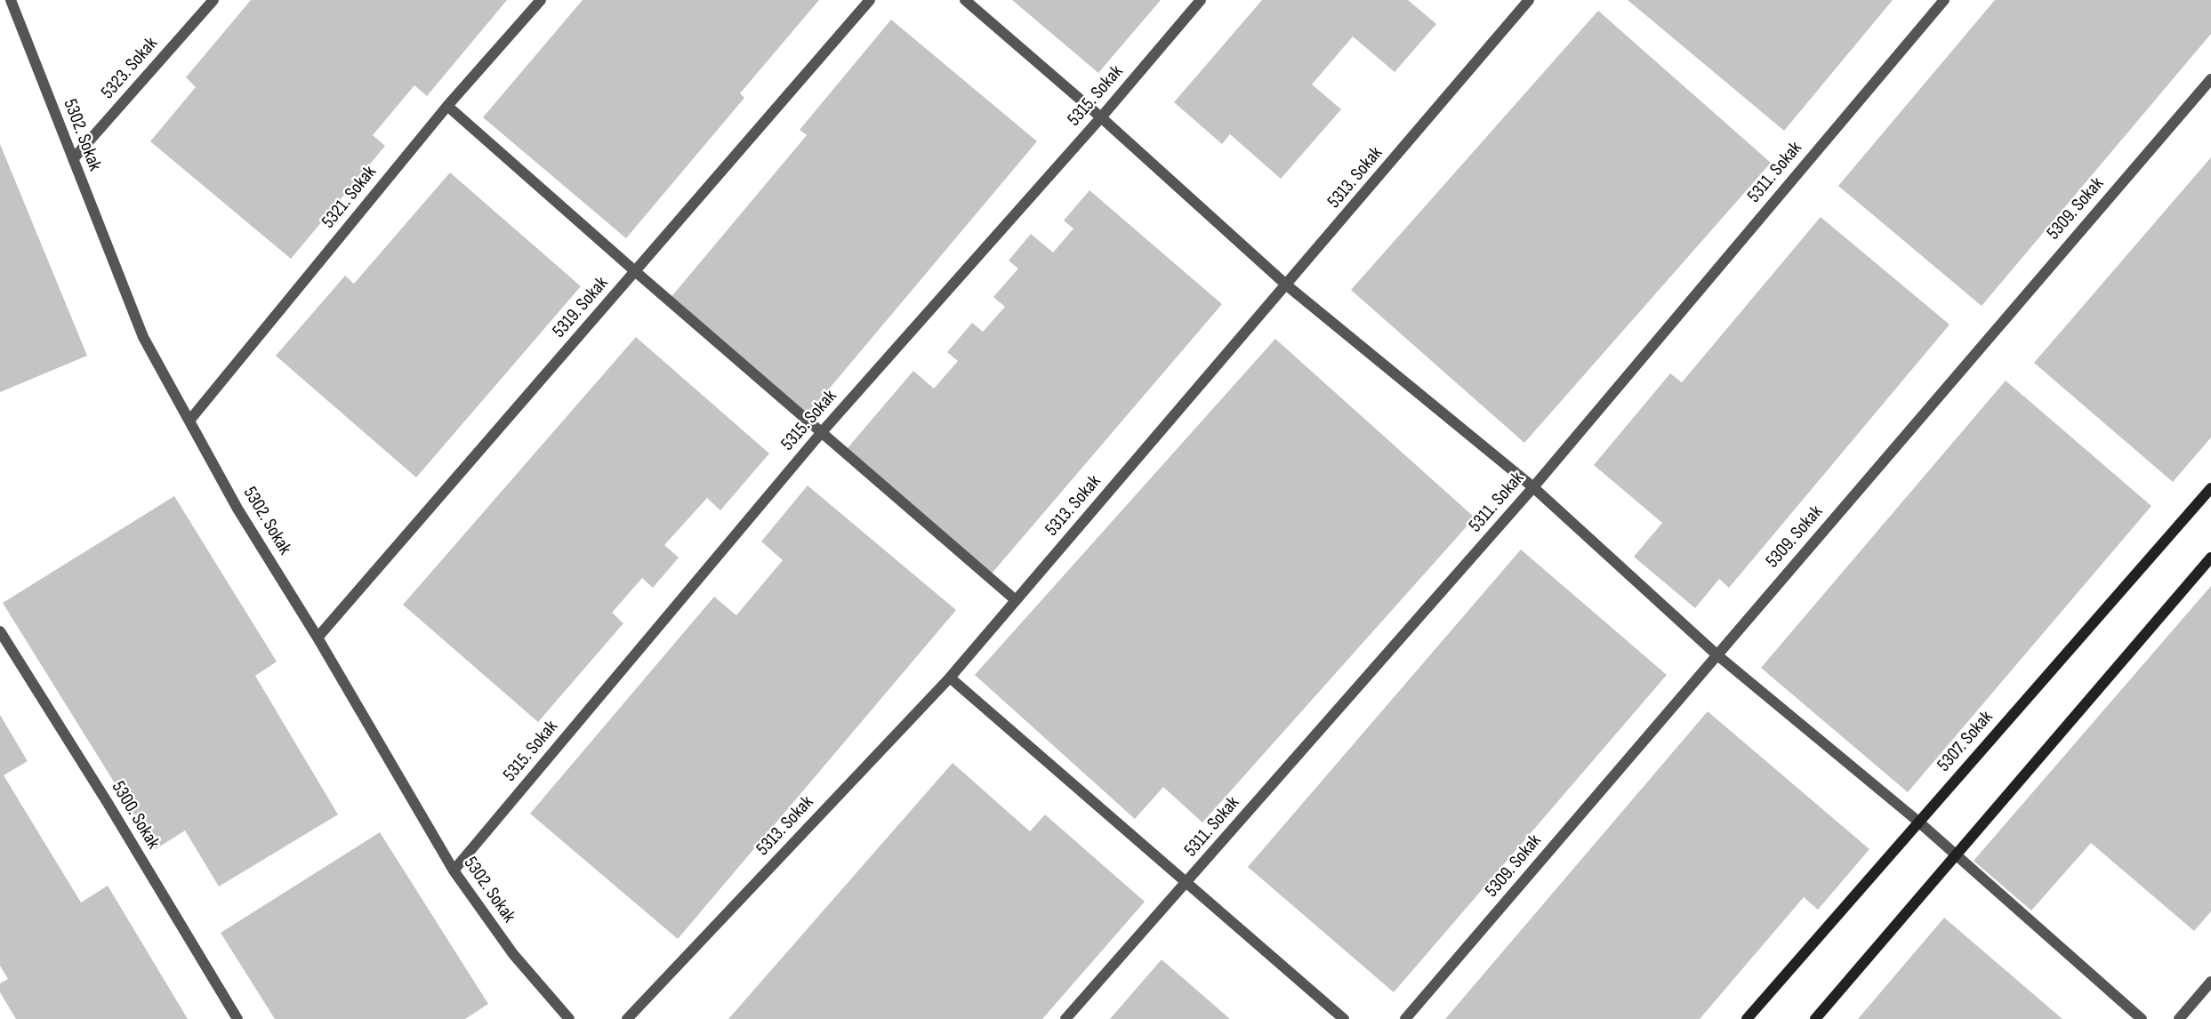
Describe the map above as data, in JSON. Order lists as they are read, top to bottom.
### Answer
{
  "streets": {
    "street": [
      "5323. Sokak",
      "5315. Sokak",
      "5302. Sokak",
      "5311. Sokak",
      "5313. Sokak",
      "5321. Sokak",
      "5309. Sokak",
      "5319. Sokak",
      "5307. Sokak",
      "5300. Sokak"
    ]
  },
  "crossings": [
    ["5323. Sokak", "5302. Sokak"],
    ["5315. Sokak", "5302. Sokak"],
    ["5302. Sokak", "5321. Sokak"],
    ["5302. Sokak", "5319. Sokak"]
  ]
}
